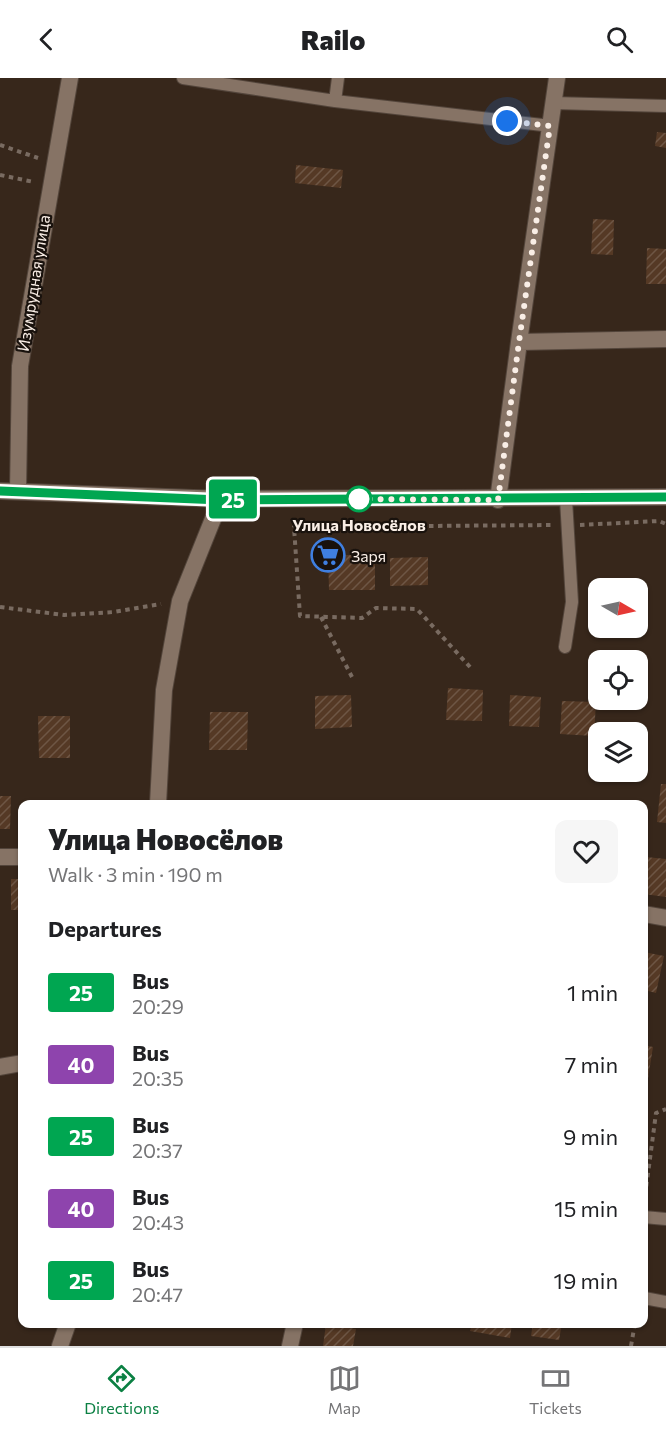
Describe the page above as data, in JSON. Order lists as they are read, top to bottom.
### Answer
{
  "streets": {
    "street": ["Изумрудная улица"]
  },
  "places": {
    "other": ["Улица Новосёлов"],
    "supermarket": ["Заря"]
  },
  "lines": ["bus line 25"],
  "north": "right",
  "page": {
    "header": "Railo",
    "on_map": "25",
    "heading": [
      ["Улица Новосёлов", "Walk · 3 min · 190 m"],
      "Departures"
    ],
    "list": [
      {
        "mark": "25",
        "name": "Bus",
        "note": "20:29",
        "value": "1 min"
      },
      {
        "mark": "40",
        "name": "Bus",
        "note": "20:35",
        "value": "7 min"
      },
      {
        "mark": "25",
        "name": "Bus",
        "note": "20:37",
        "value": "9 min"
      },
      {
        "mark": "40",
        "name": "Bus",
        "note": "20:43",
        "value": "15 min"
      },
      {
        "mark": "25",
        "name": "Bus",
        "note": "20:47",
        "value": "19 min"
      }
    ],
    "tabs": ["Directions", "Map", "Tickets"]
  }
}
